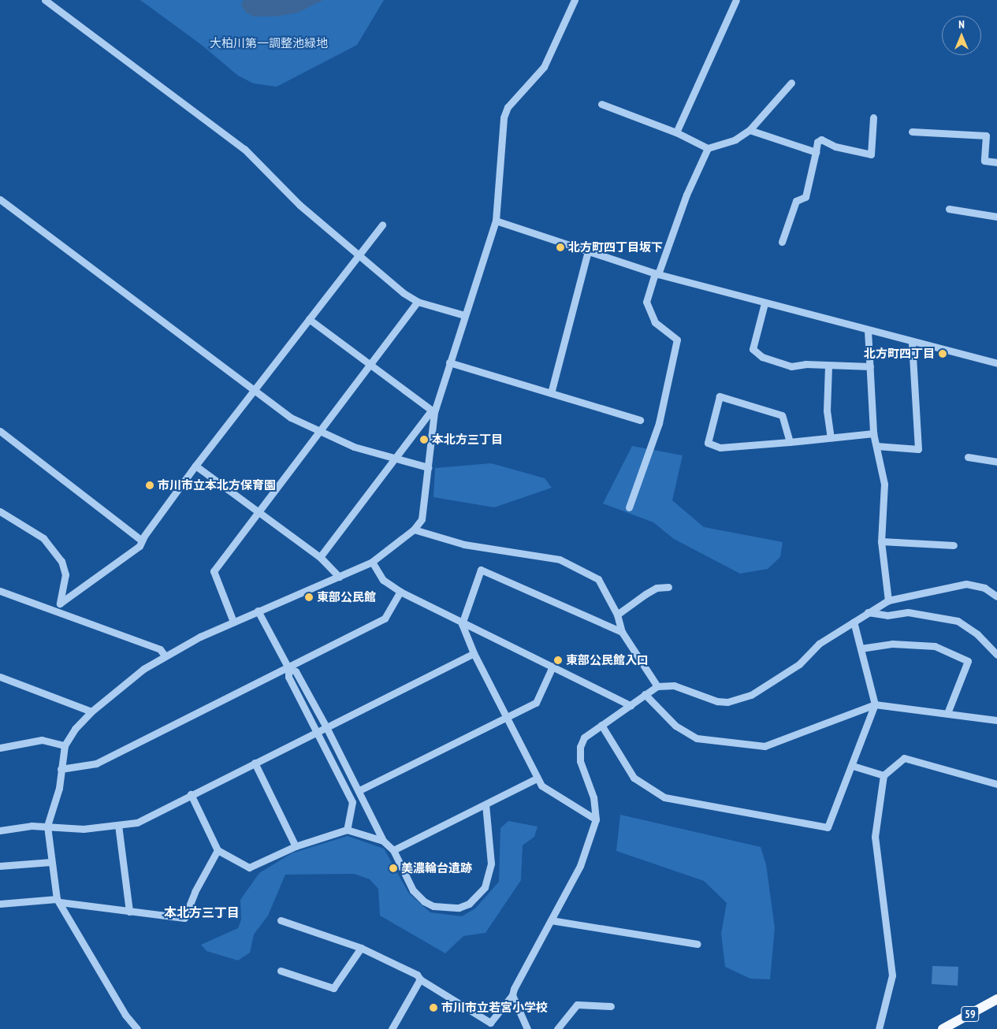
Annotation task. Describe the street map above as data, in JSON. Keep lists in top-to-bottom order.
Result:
{
  "streets": {
    "main road": ["59"]
  },
  "districts": ["本北方三丁目"],
  "parks": ["大柏川第一調整池緑地"],
  "places": [
    "北方町四丁目坂下",
    "北方町四丁目",
    "本北方三丁目",
    "市川市立本北方保育園",
    "東部公民館",
    "東部公民館入口",
    "美濃輪台遺跡",
    "市川市立若宮小学校"
  ],
  "north": "top"
}
